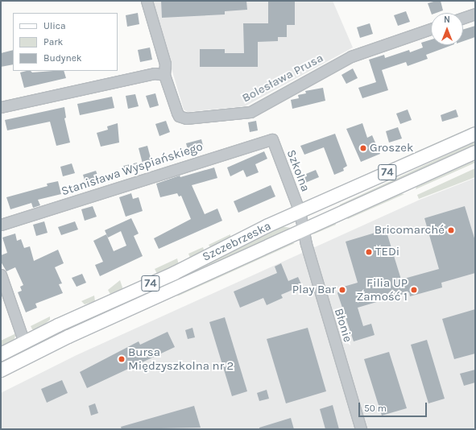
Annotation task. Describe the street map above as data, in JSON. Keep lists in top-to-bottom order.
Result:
{
  "streets": {
    "main road": ["74", "Szczebrzeska"],
    "street": [
      "Bolesława Prusa",
      "Stanisława Wyspiańskiego",
      "Szkolna",
      "Błonie"
    ]
  },
  "crossings": [
    ["Stanisława Wyspiańskiego", "Szkolna"],
    ["Szkolna", "Szczebrzeska"],
    ["Szkolna", "Błonie"],
    ["Szczebrzeska", "Błonie"]
  ],
  "places": [
    "Groszek",
    "Bricomarché",
    "TEDi",
    "Play Bar",
    "Filia UP Zamość 1",
    "Bursa Międzyszkolna nr 2"
  ],
  "legend": ["Ulica", "Park", "Budynek"],
  "scale_bar": "50 m",
  "north": "top"
}
